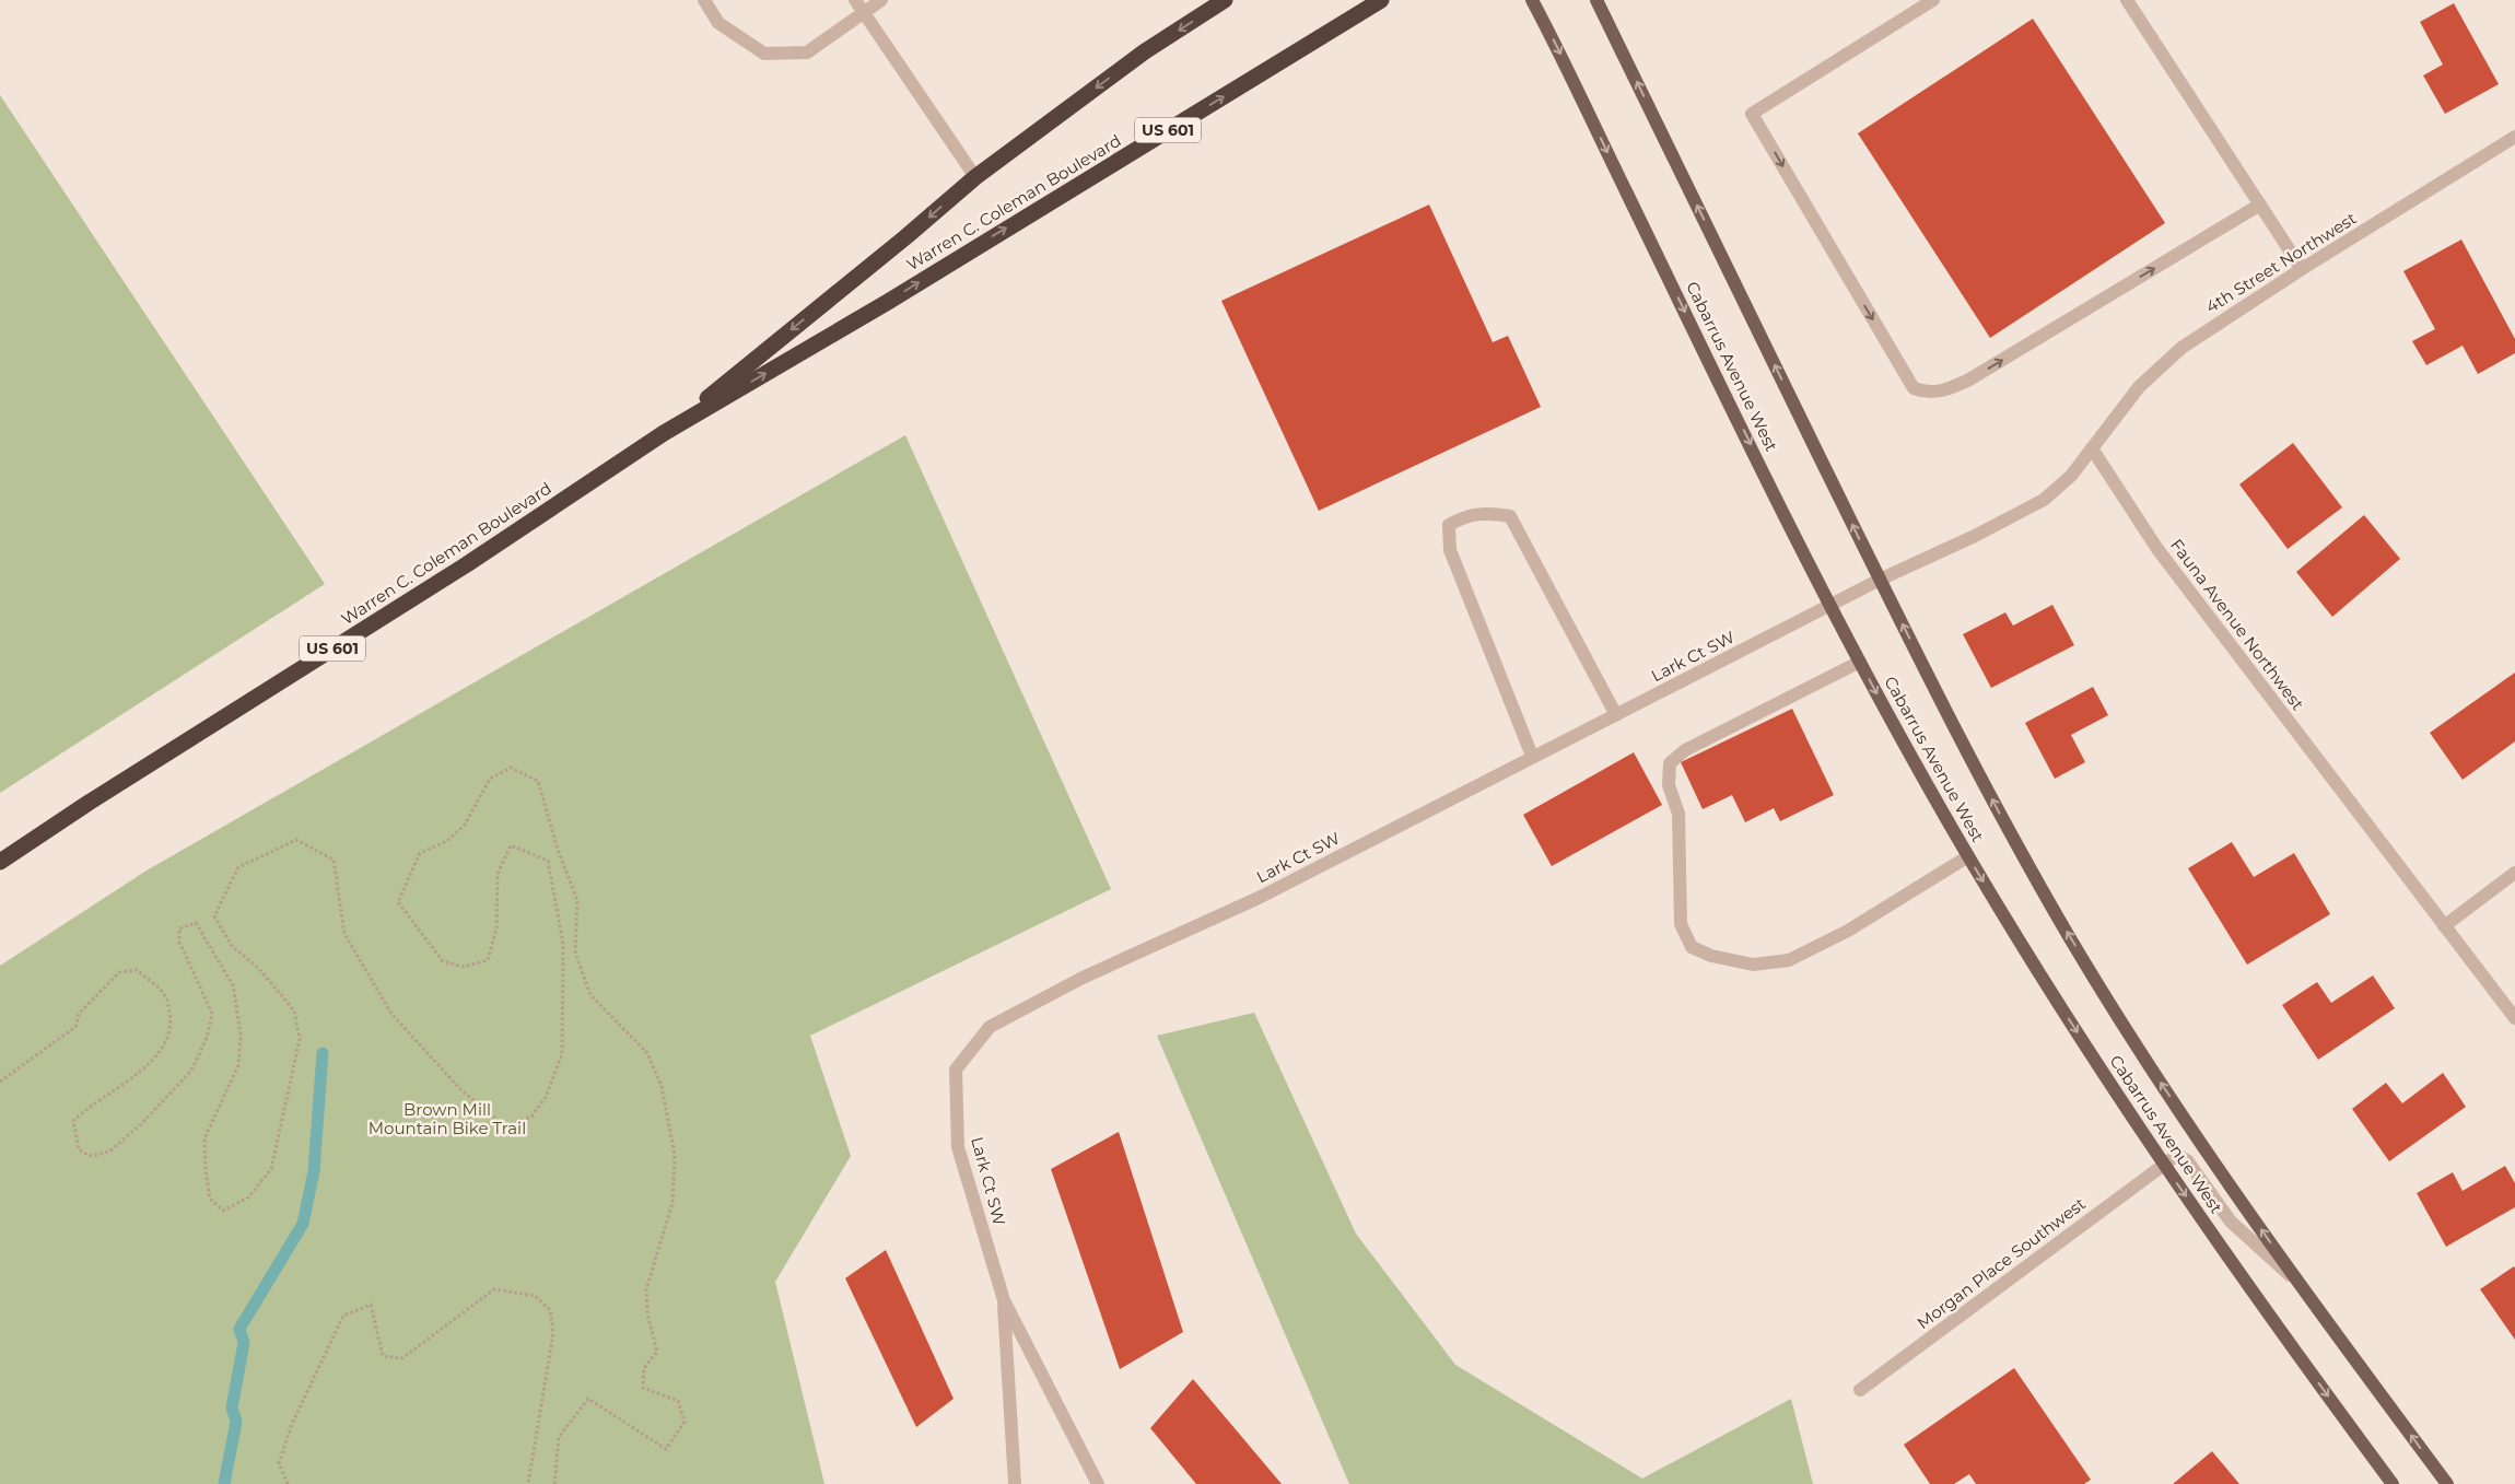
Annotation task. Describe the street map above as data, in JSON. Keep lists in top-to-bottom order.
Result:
{
  "streets": {
    "highway": ["US 601", "Warren C. Coleman Boulevard"],
    "main road": ["Cabarrus Avenue West"],
    "street": [
      "4th Street Northwest",
      "Fauna Avenue Northwest",
      "Lark Ct SW",
      "Morgan Place Southwest"
    ]
  },
  "crossings": [
    ["4th Street Northwest", "Fauna Avenue Northwest"],
    ["Cabarrus Avenue West", "Lark Ct SW"],
    ["Cabarrus Avenue West", "Morgan Place Southwest"]
  ],
  "parks": ["Brown Mill Mountain Bike Trail"]
}
